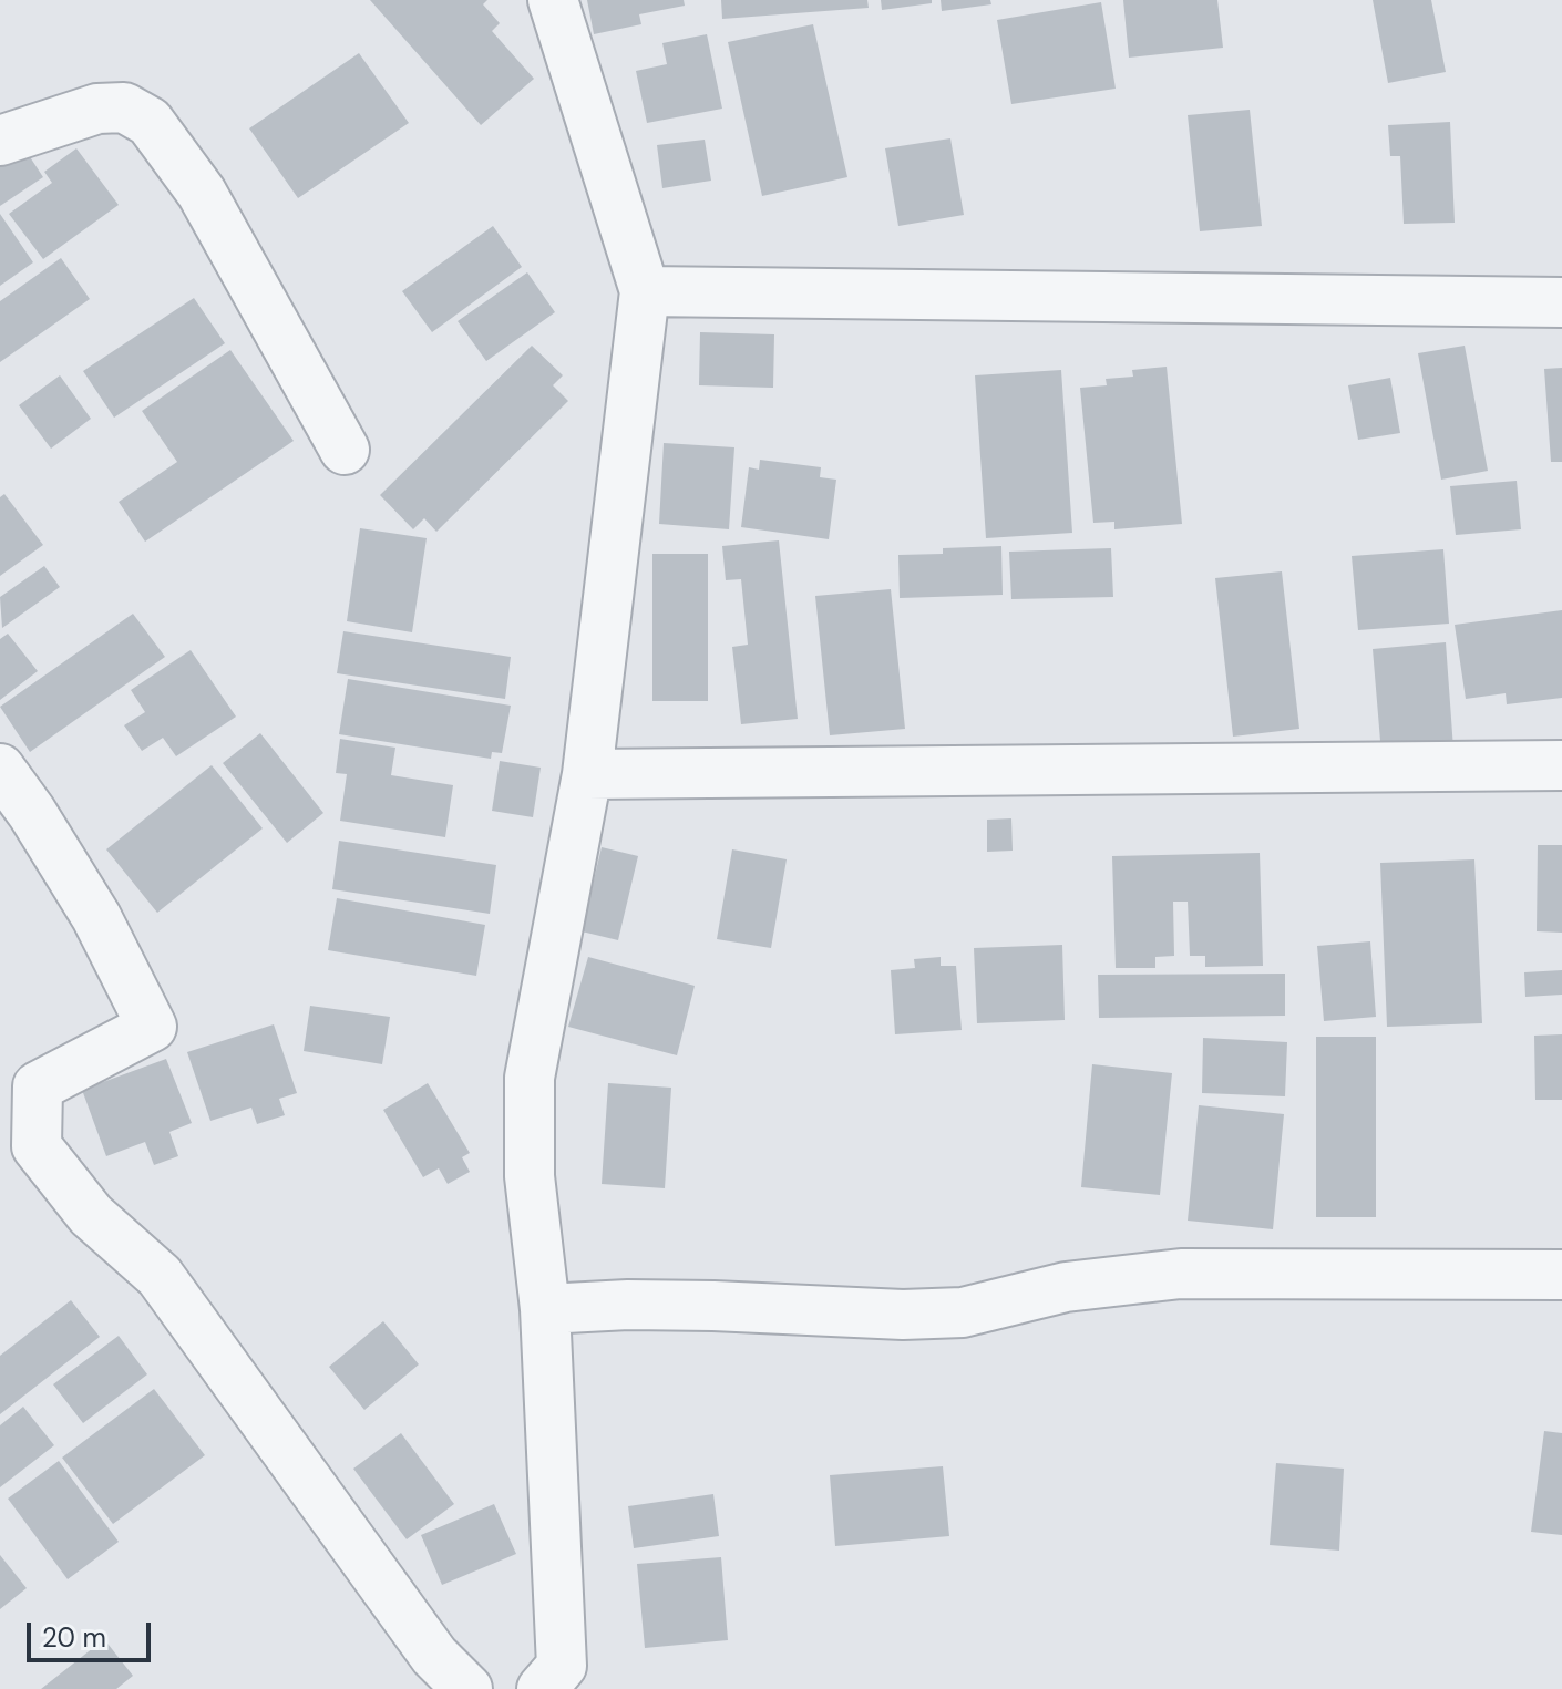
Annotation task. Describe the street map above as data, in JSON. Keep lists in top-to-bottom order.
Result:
{
  "scale_bar": "20 m"
}
